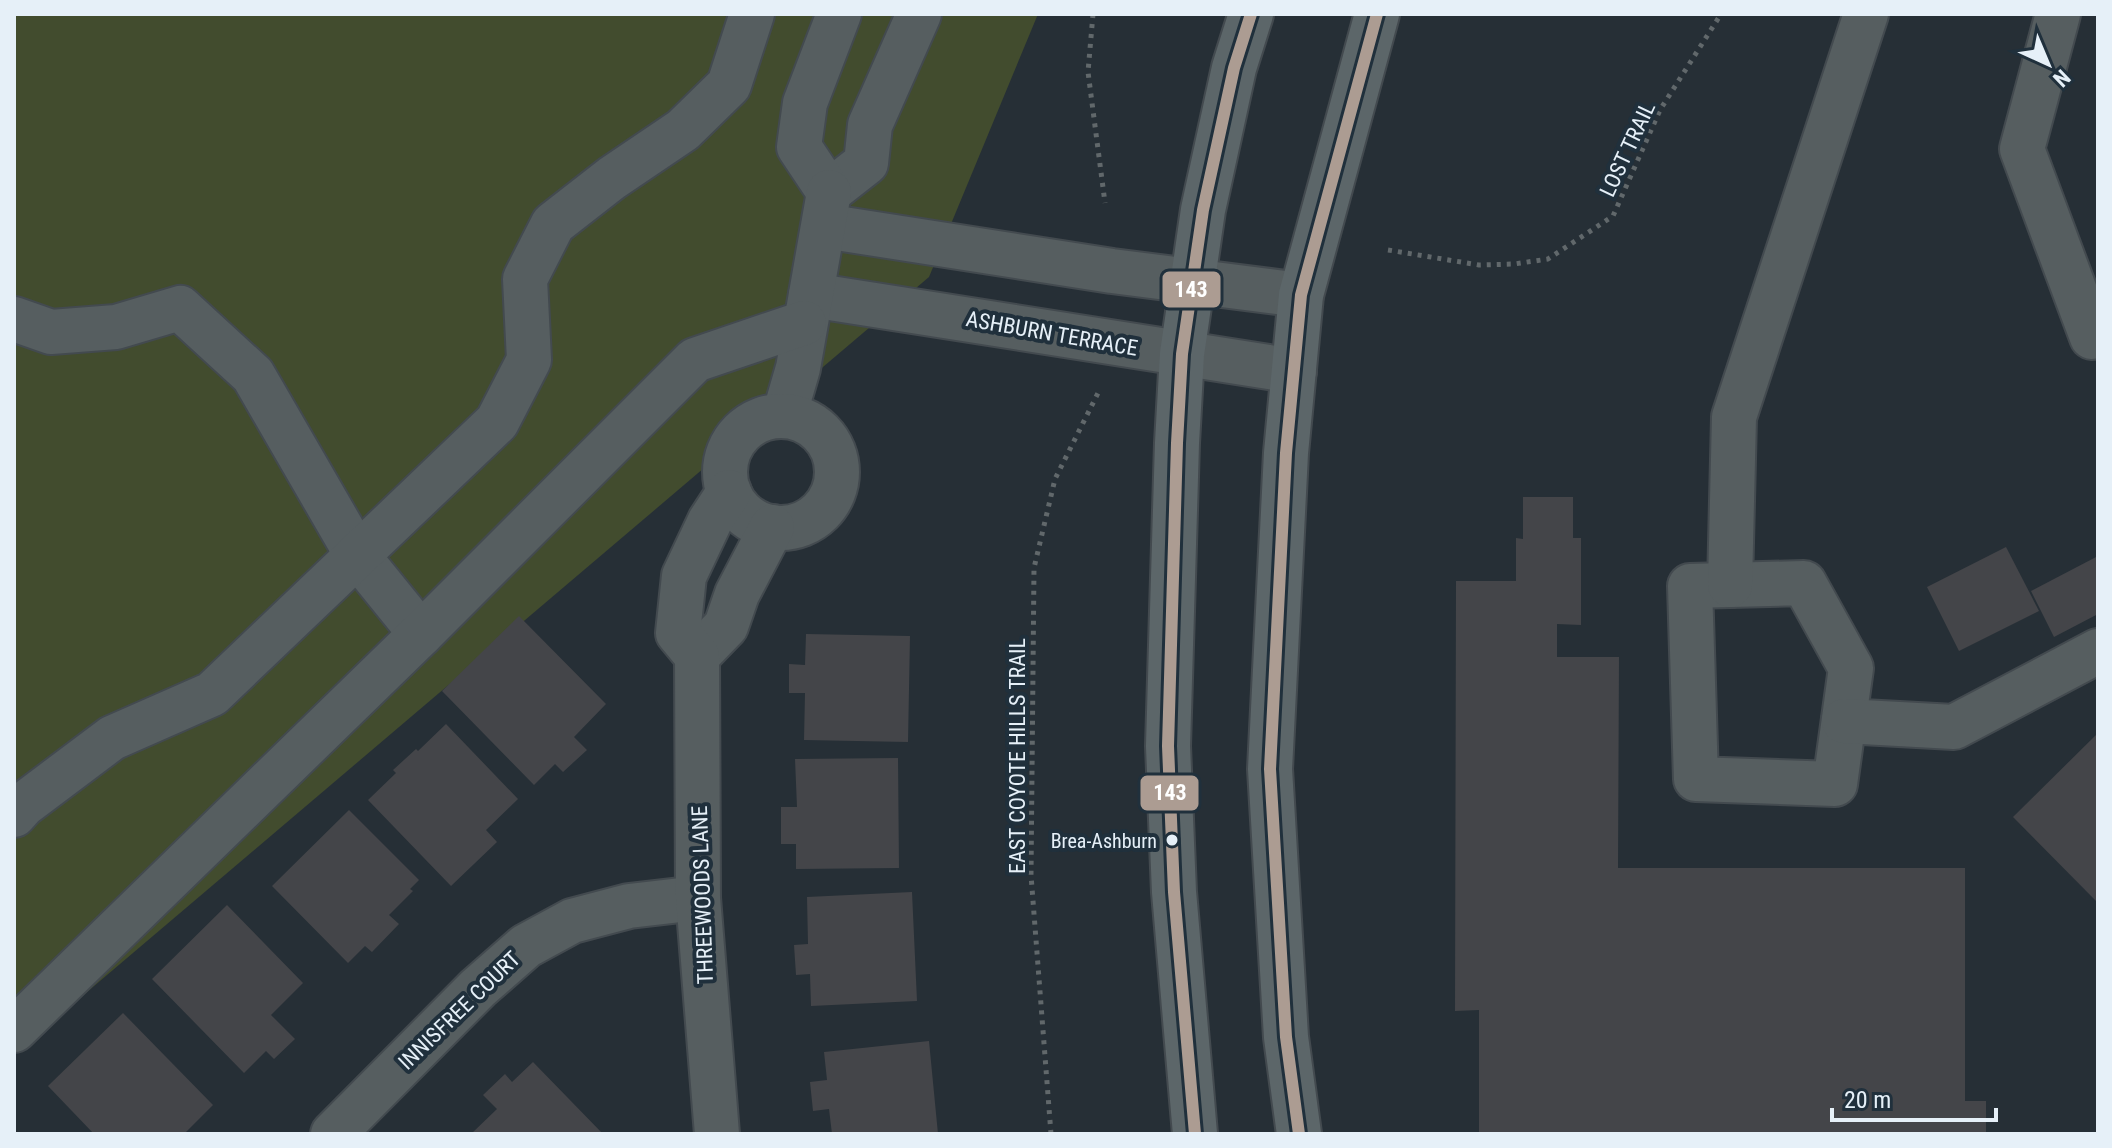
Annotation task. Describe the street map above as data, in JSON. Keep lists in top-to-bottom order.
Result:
{
  "streets": {
    "street": ["ASHBURN TERRACE", "THREEWOODS LANE", "INNISFREE COURT"],
    "path": ["LOST TRAIL", "EAST COYOTE HILLS TRAIL"]
  },
  "crossings": [
    ["THREEWOODS LANE", "INNISFREE COURT"]
  ],
  "places": ["Brea-Ashburn"],
  "lines": ["transit line 143"],
  "scale_bar": "20 m",
  "north": "bottom right"
}
